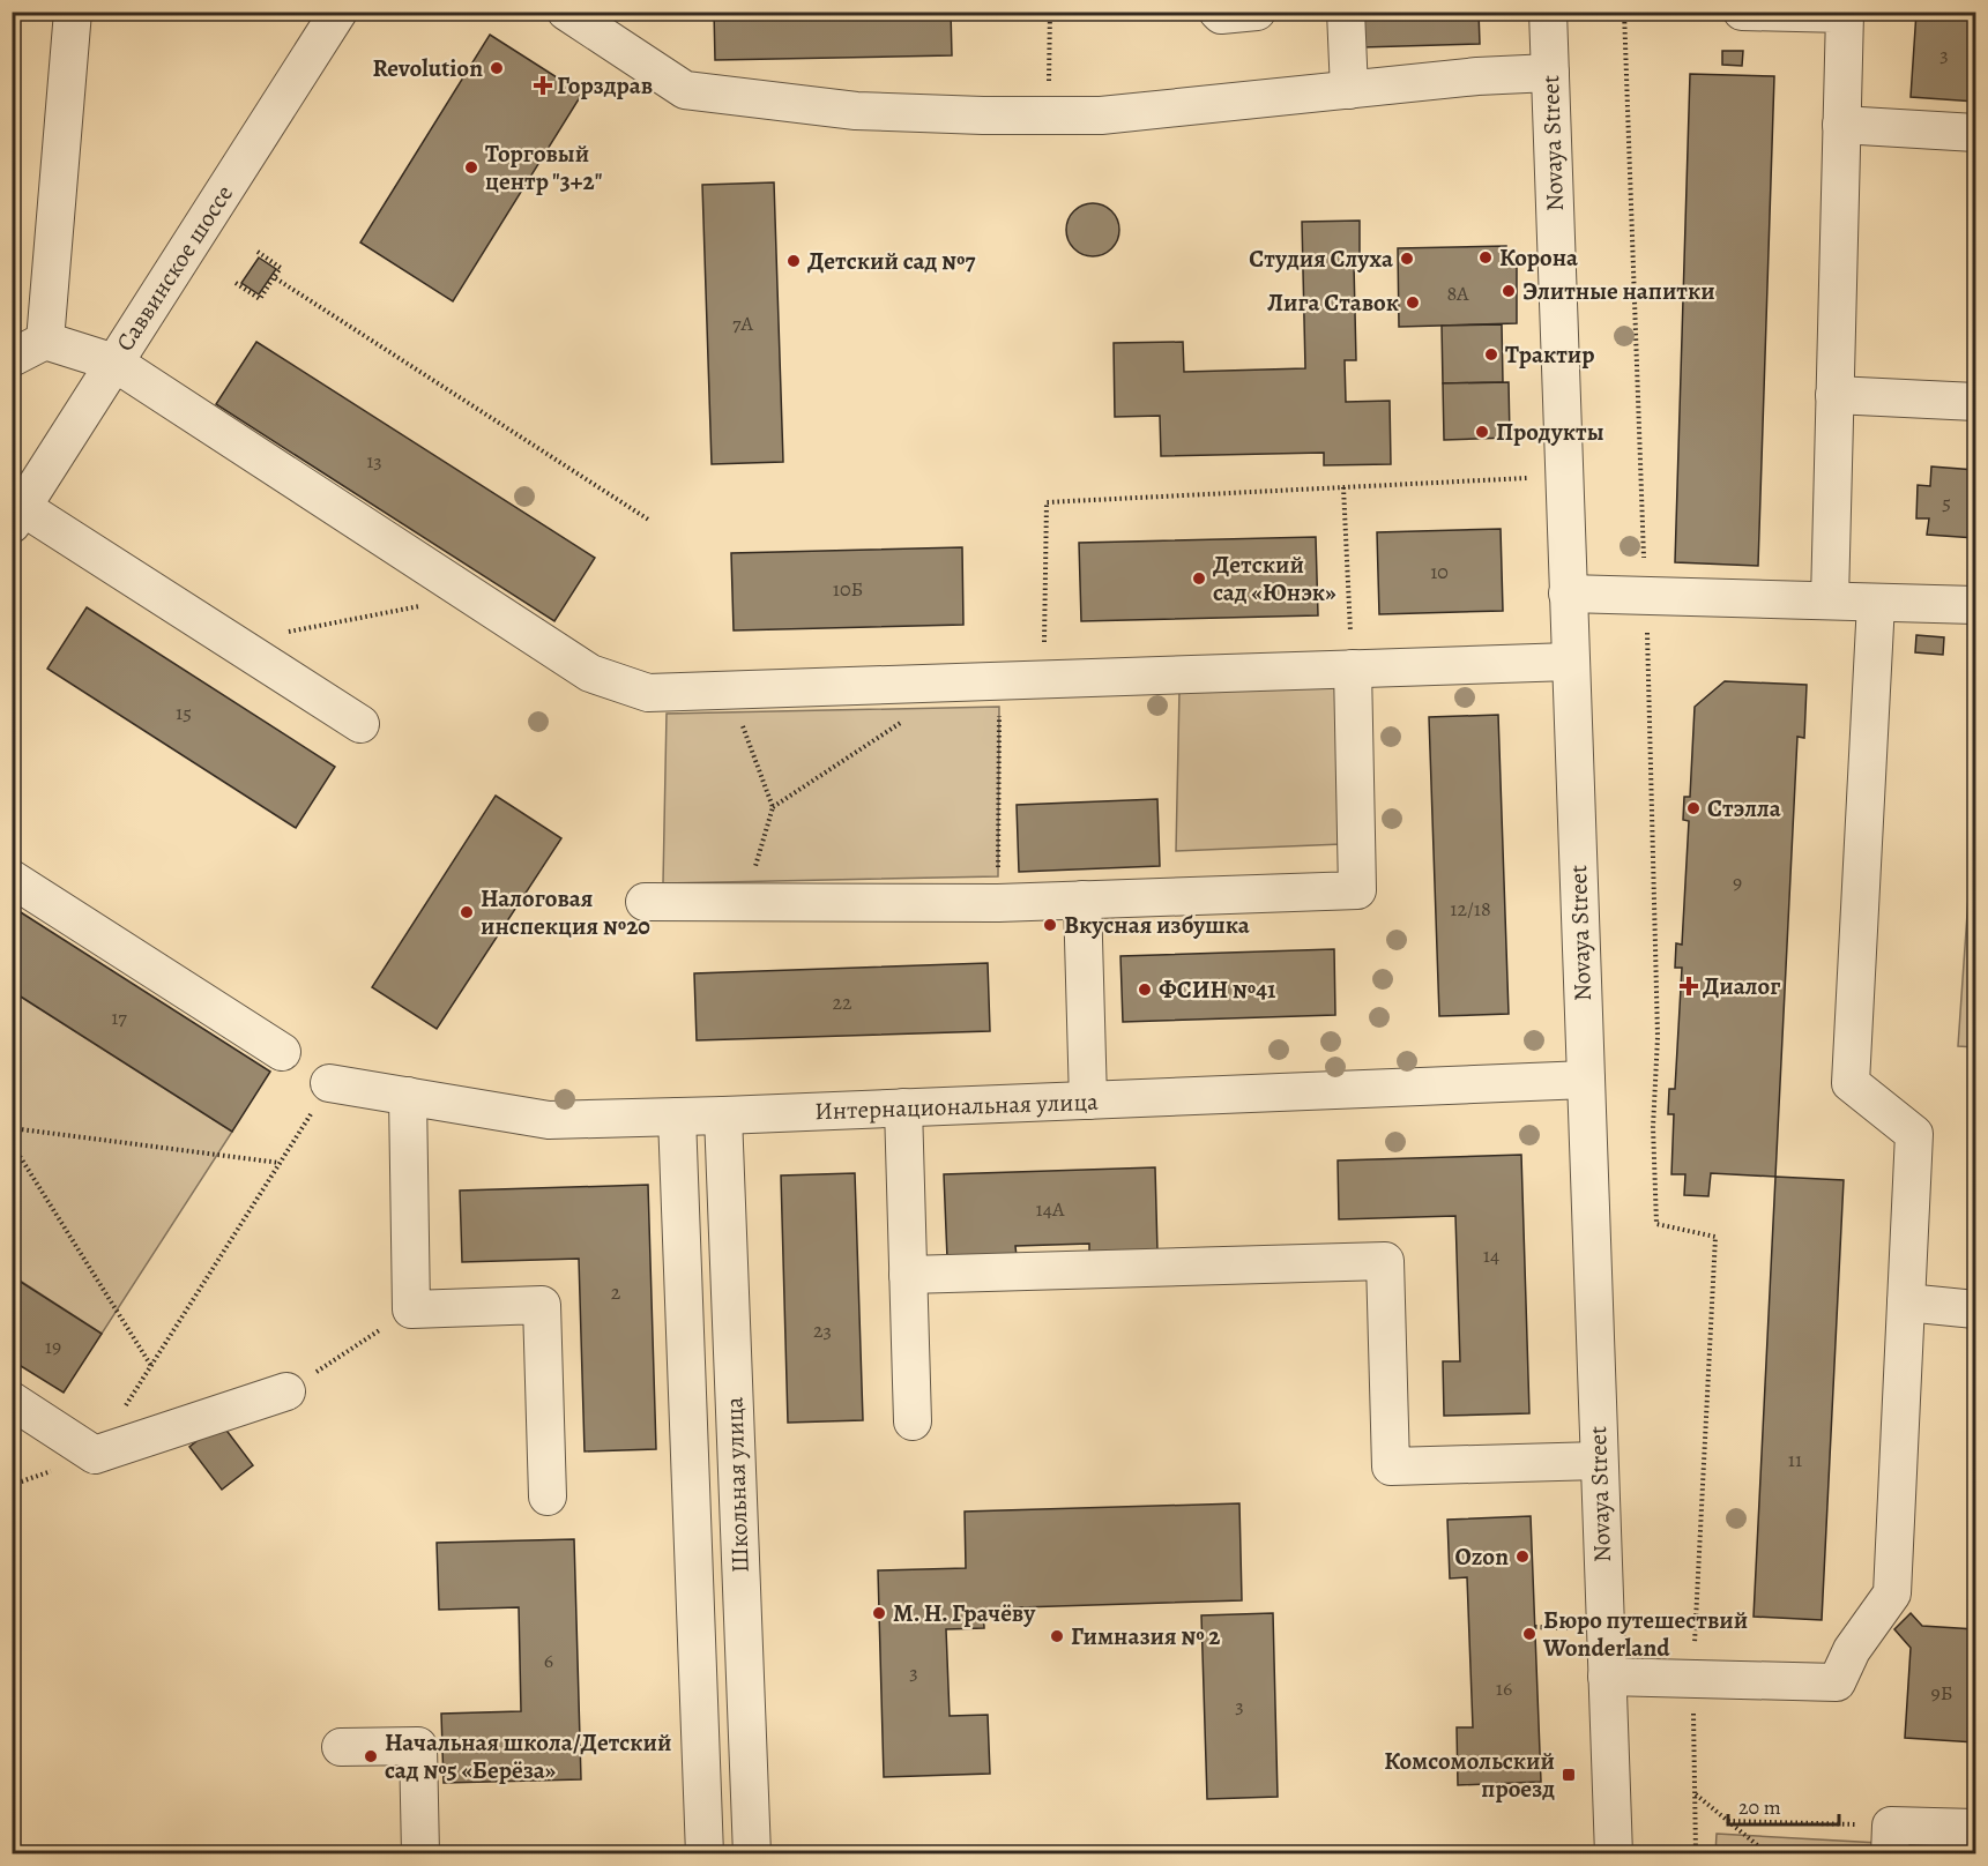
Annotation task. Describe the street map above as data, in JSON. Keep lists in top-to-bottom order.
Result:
{
  "streets": {
    "street": [
      "Novaya Street",
      "Саввинское шоссе",
      "Интернациональная улица",
      "Школьная улица"
    ]
  },
  "crossings": [
    ["Novaya Street", "Интернациональная улица"],
    ["Интернациональная улица", "Школьная улица"]
  ],
  "places": {
    "other": [
      "Revolution",
      "Торговый центр \"3+2\"",
      "Корона",
      "Студия Слуха",
      "Детский сад №7",
      "Элитные напитки",
      "Лига Ставок",
      "Трактир",
      "Продукты",
      "Детский сад «Юнэк»",
      "Стэлла",
      "Налоговая инспекция №20",
      "Вкусная избушка",
      "ФСИН №41",
      "Ozon",
      "М. Н. Грачёву",
      "Бюро путешествий Wonderland",
      "Гимназия № 2",
      "Начальная школа/Детский сад №5 «Берёза»"
    ],
    "health": ["Горздрав", "Диалог"],
    "transit": ["Комсомольский проезд"]
  },
  "house_numbers": [
    "3",
    "8А",
    "7А",
    "13",
    "5",
    "10",
    "10Б",
    "15",
    "9",
    "12/18",
    "22",
    "17",
    "14А",
    "14",
    "2",
    "23",
    "19",
    "11",
    "6",
    "3",
    "16",
    "9Б",
    "3"
  ],
  "scale_bar": "20 m"
}
